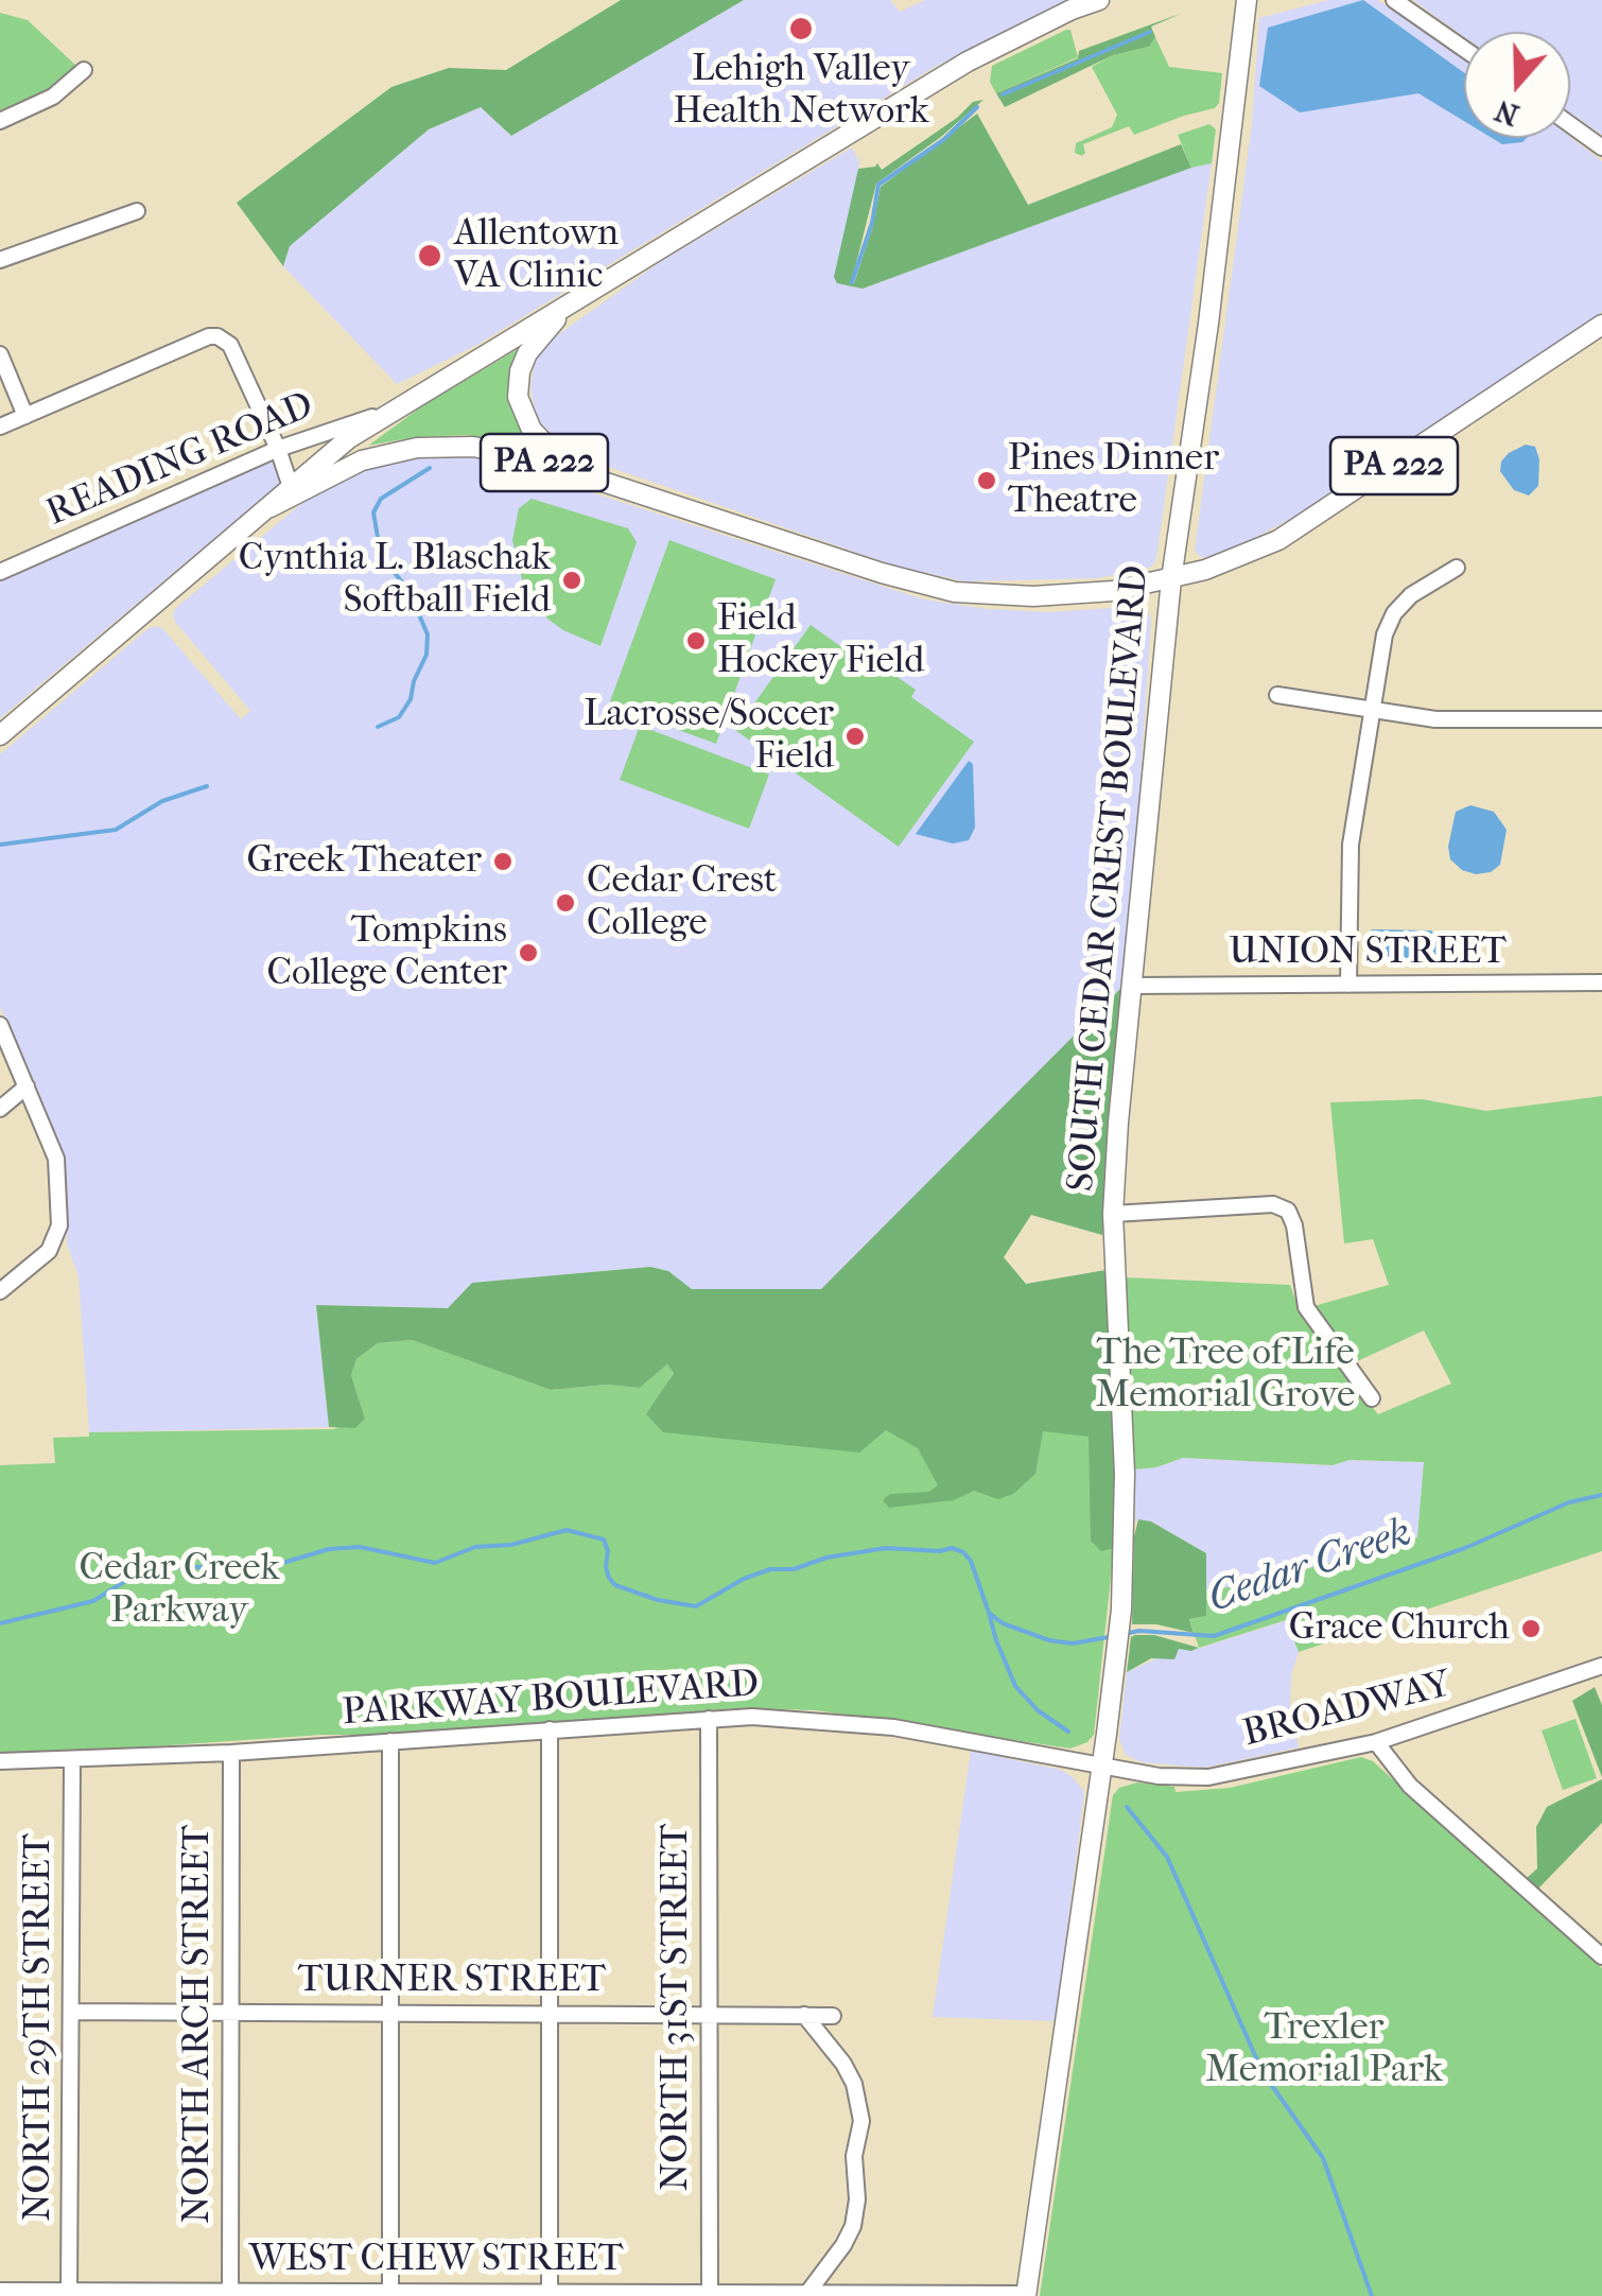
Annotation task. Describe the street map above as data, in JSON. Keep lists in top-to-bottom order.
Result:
{
  "streets": {
    "main road": ["PA 222", "SOUTH CEDAR CREST BOULEVARD"],
    "street": [
      "READING ROAD",
      "UNION STREET",
      "PARKWAY BOULEVARD",
      "BROADWAY",
      "TURNER STREET",
      "NORTH 31ST STREET",
      "NORTH ARCH STREET",
      "NORTH 29TH STREET",
      "WEST CHEW STREET"
    ]
  },
  "crossings": [
    ["READING ROAD", "PA 222"],
    ["PA 222", "SOUTH CEDAR CREST BOULEVARD"],
    ["SOUTH CEDAR CREST BOULEVARD", "UNION STREET"],
    ["SOUTH CEDAR CREST BOULEVARD", "PARKWAY BOULEVARD"],
    ["SOUTH CEDAR CREST BOULEVARD", "BROADWAY"],
    ["SOUTH CEDAR CREST BOULEVARD", "WEST CHEW STREET"],
    ["PARKWAY BOULEVARD", "BROADWAY"],
    ["PARKWAY BOULEVARD", "NORTH 31ST STREET"],
    ["PARKWAY BOULEVARD", "NORTH ARCH STREET"],
    ["PARKWAY BOULEVARD", "NORTH 29TH STREET"],
    ["TURNER STREET", "NORTH 31ST STREET"],
    ["TURNER STREET", "NORTH ARCH STREET"],
    ["TURNER STREET", "NORTH 29TH STREET"],
    ["NORTH 31ST STREET", "WEST CHEW STREET"],
    ["NORTH ARCH STREET", "WEST CHEW STREET"],
    ["NORTH 29TH STREET", "WEST CHEW STREET"]
  ],
  "water": ["Cedar Creek"],
  "parks": ["The Tree of Life Memorial Grove", "Cedar Creek Parkway", "Trexler Memorial Park"],
  "places": [
    "Lehigh Valley Health Network",
    "Allentown VA Clinic",
    "Pines Dinner Theatre",
    "Cynthia L. Blaschak Softball Field",
    "Field Hockey Field",
    "Lacrosse/Soccer Field",
    "Greek Theater",
    "Cedar Crest College",
    "Tompkins College Center",
    "Grace Church"
  ],
  "north": "bottom"
}
